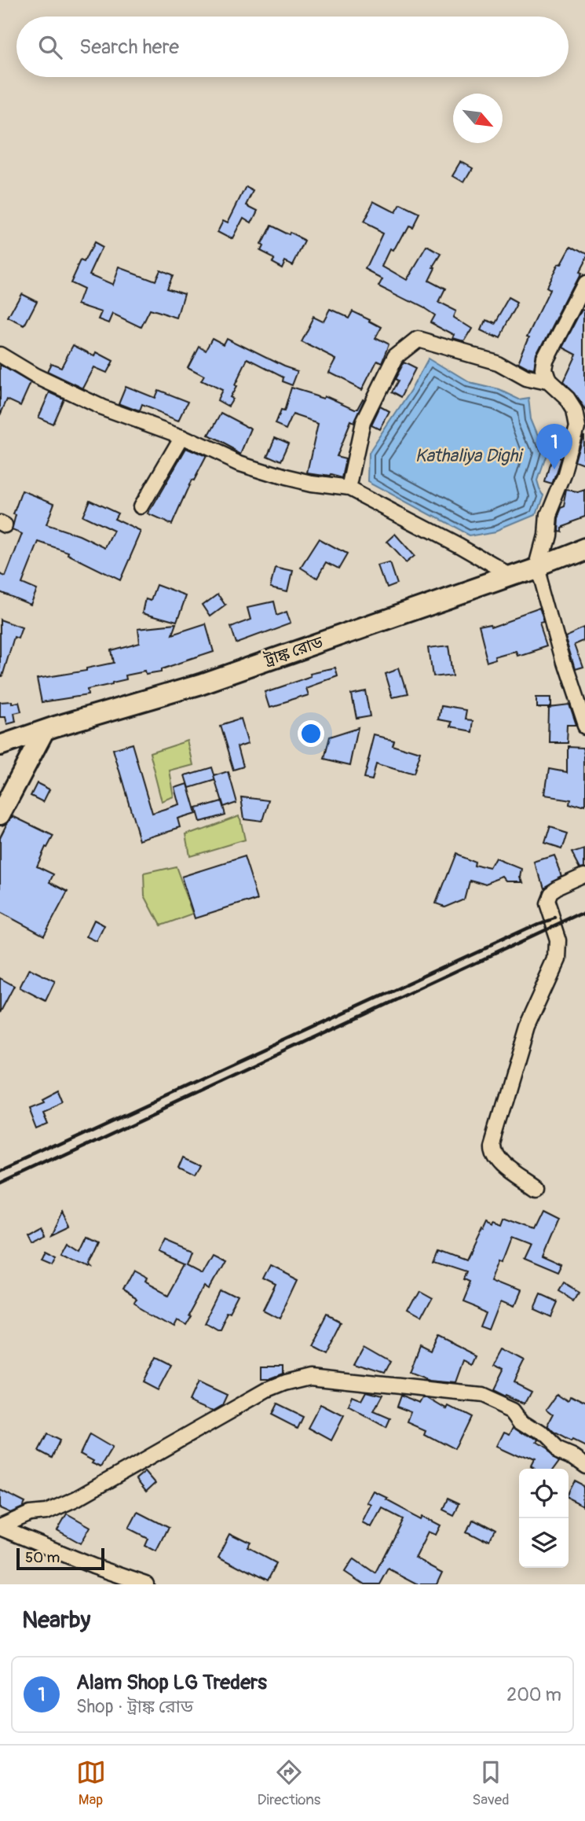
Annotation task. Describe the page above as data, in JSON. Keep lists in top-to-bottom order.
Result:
{
  "streets": {
    "main road": ["ট্রাঙ্ক রোড"]
  },
  "water": ["Kathaliya Dighi"],
  "scale_bar": "50 m",
  "north": "bottom right",
  "page": {
    "search": "Search here",
    "pins": "1",
    "scale": "50 m",
    "heading": "Nearby",
    "list": [
      {
        "mark": "1",
        "name": "Alam Shop LG Treders",
        "note": "Shop · ট্রাঙ্ক রোড",
        "value": "200 m"
      }
    ],
    "nav": ["Map", "Directions", "Saved"]
  }
}
